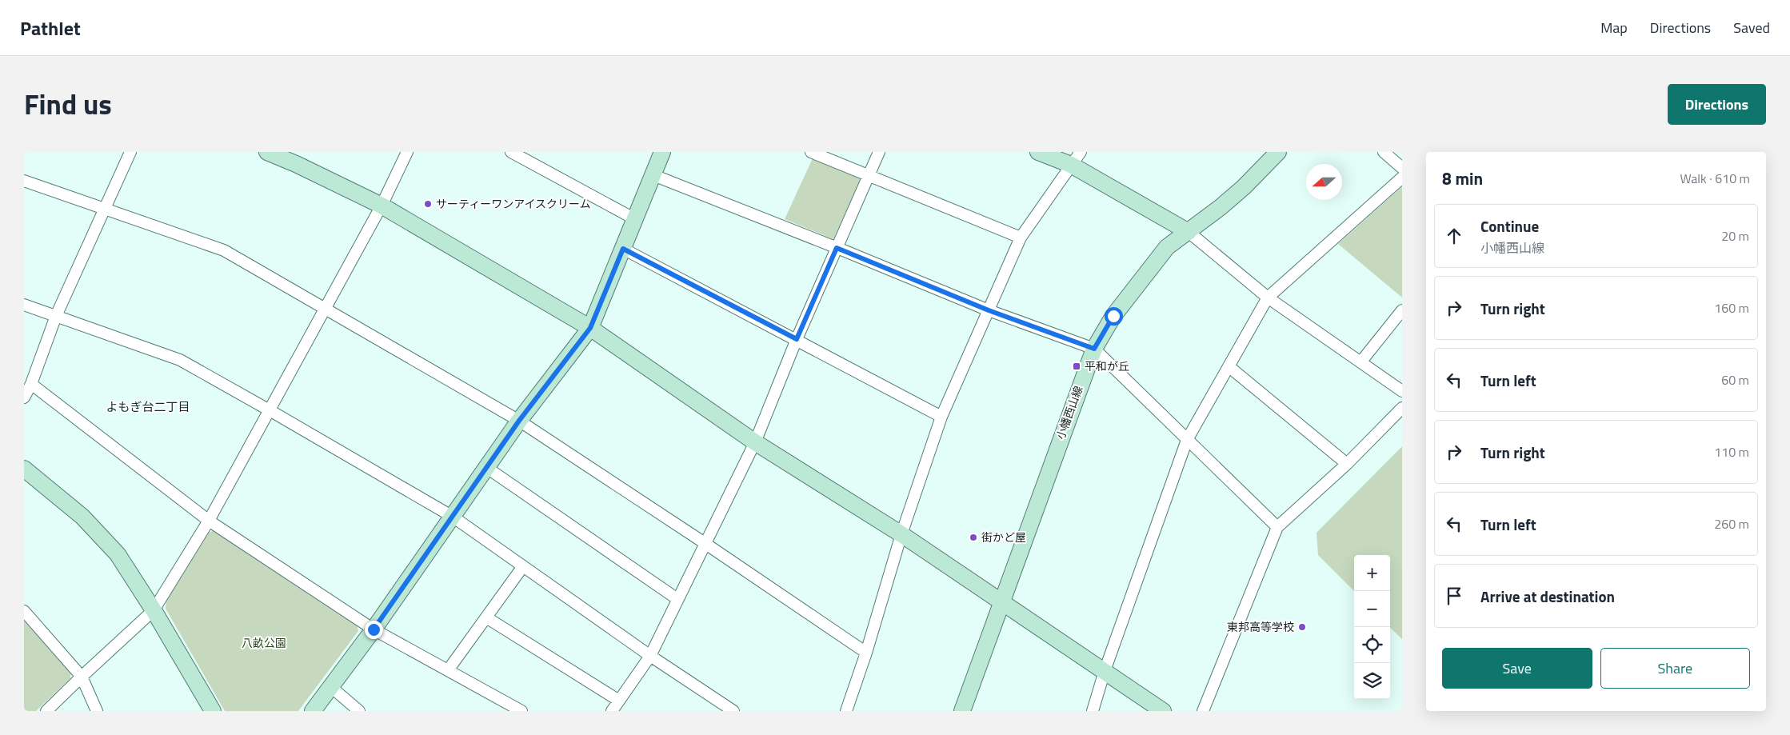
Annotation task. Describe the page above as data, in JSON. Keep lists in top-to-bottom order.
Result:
{
  "streets": {
    "street": ["小幡西山線"]
  },
  "districts": ["よもぎ台二丁目"],
  "parks": ["八畝公園"],
  "places": {
    "other": ["サーティーワンアイスクリーム", "街かど屋", "東邦高等学校"],
    "transit": ["平和が丘"]
  },
  "north": "left",
  "page": {
    "header": "Pathlet",
    "nav": ["Map", "Directions", "Saved"],
    "title": "Find us",
    "buttons": [
      "Directions",
      ["Save", "Share"]
    ],
    "heading": ["8 min", "Walk · 610 m"],
    "list": [
      ["Continue", "小幡西山線", "20 m"],
      ["Turn right", "160 m"],
      ["Turn left", "60 m"],
      ["Turn right", "110 m"],
      ["Turn left", "260 m"],
      "Arrive at destination"
    ],
    "map_buttons": ["+", "−"]
  }
}
